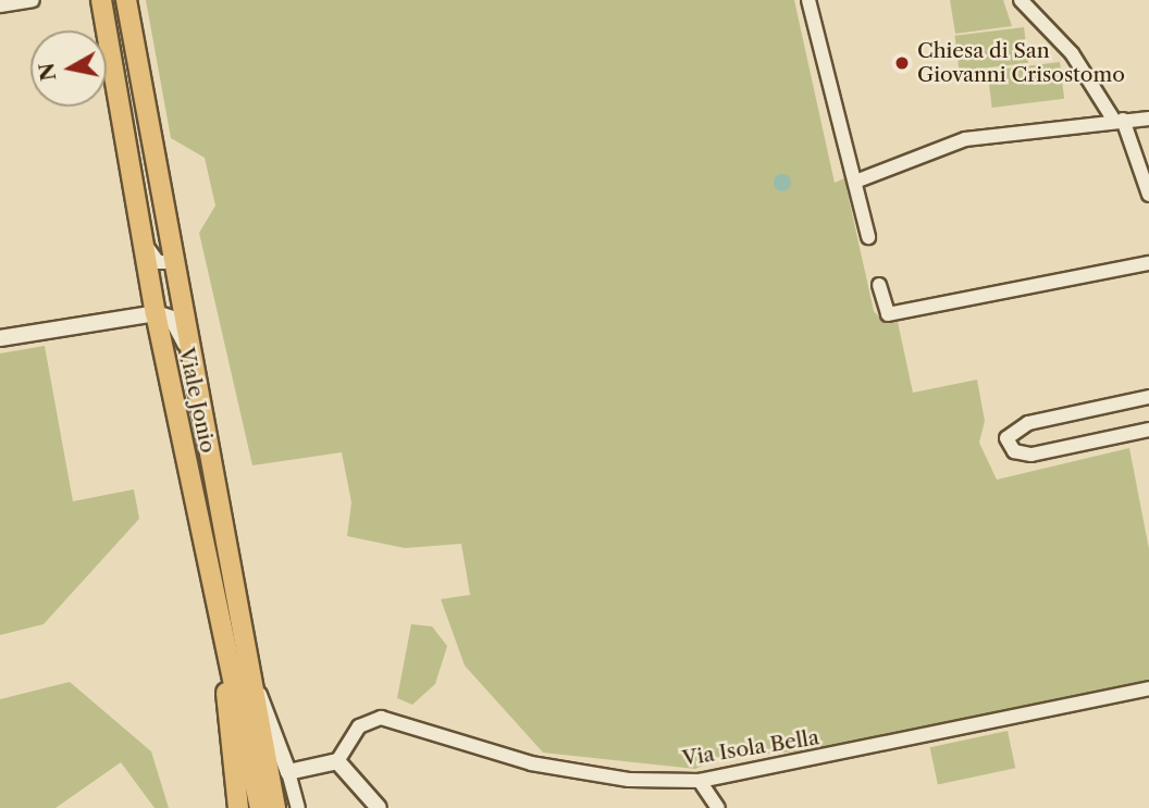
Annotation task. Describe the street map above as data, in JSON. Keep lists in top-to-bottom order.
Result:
{
  "streets": {
    "main road": ["Viale Jonio"],
    "street": ["Via Isola Bella"]
  },
  "places": ["Chiesa di San Giovanni Crisostomo"],
  "north": "left"
}
